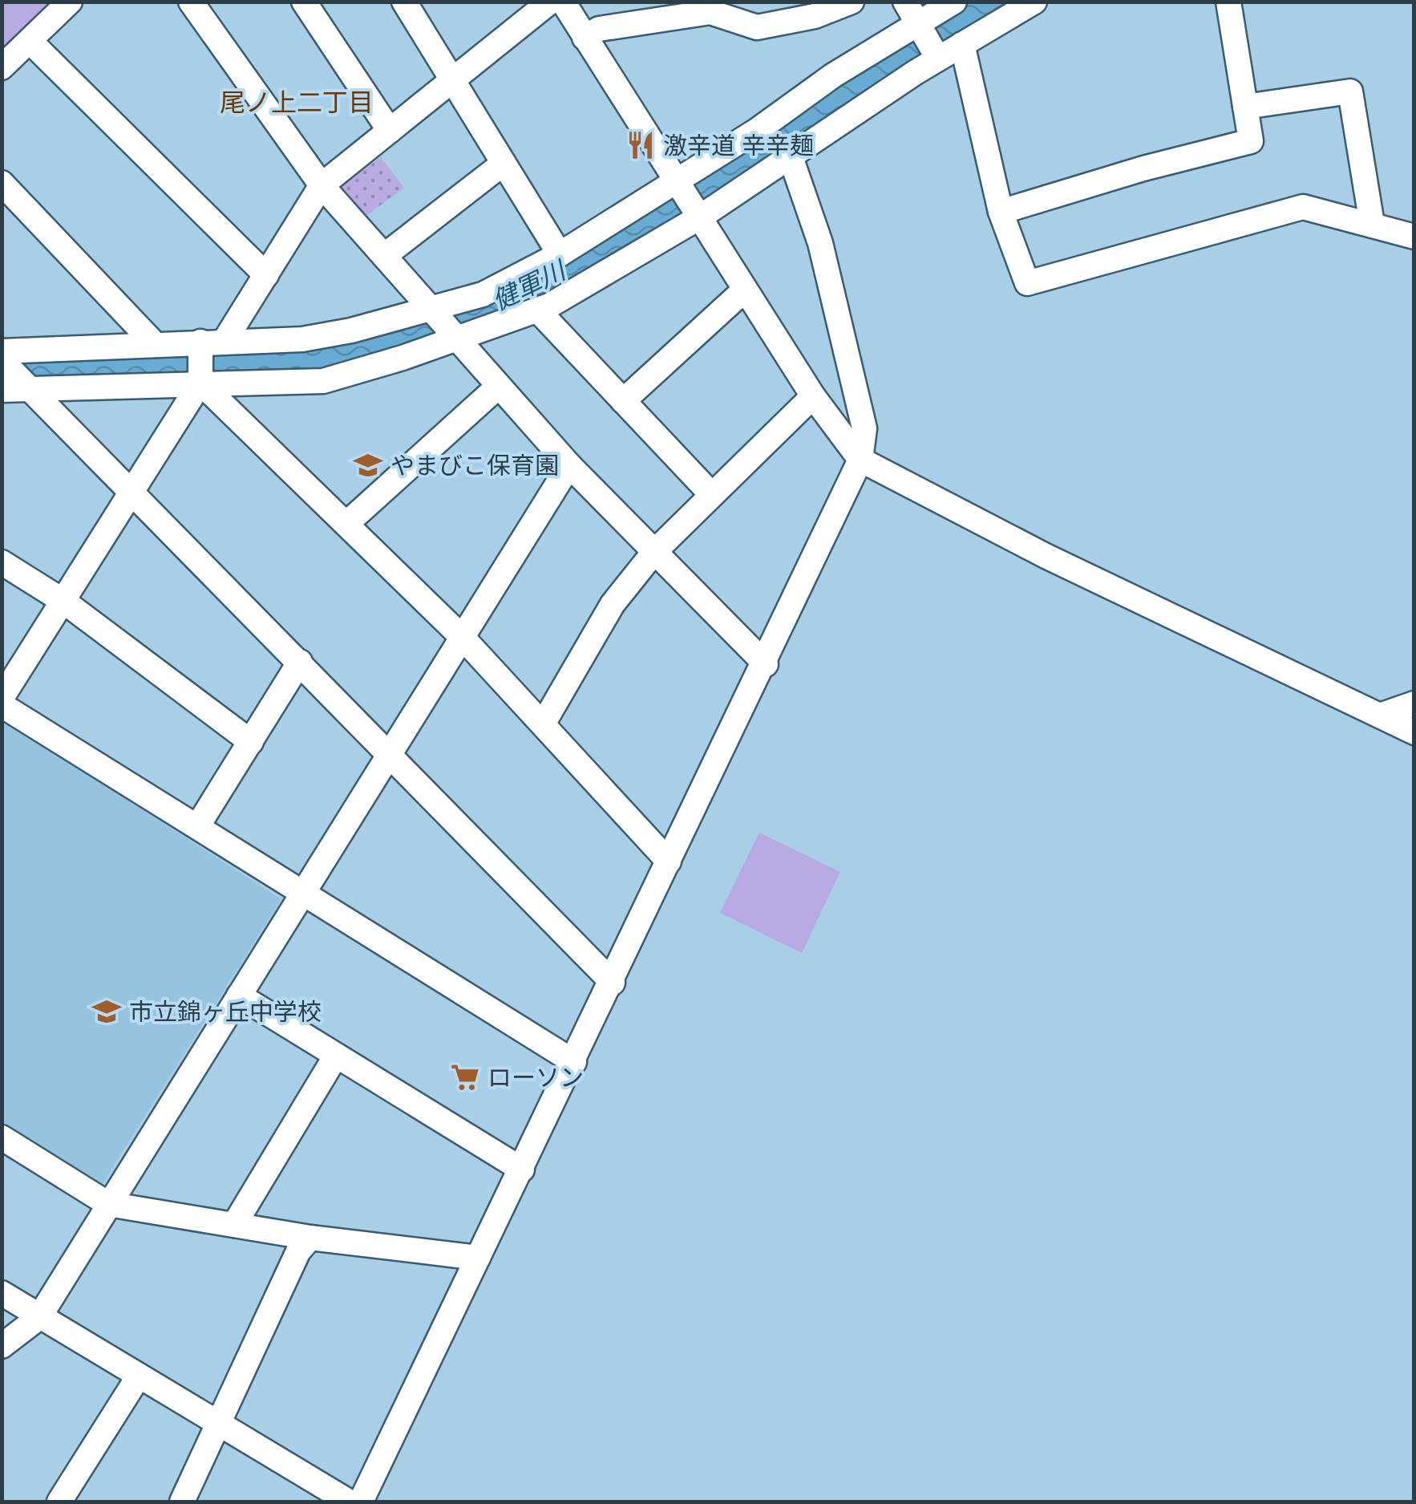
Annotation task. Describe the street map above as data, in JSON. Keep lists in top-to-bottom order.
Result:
{
  "districts": ["尾ノ上二丁目"],
  "water": ["健軍川"],
  "places": {
    "restaurant": ["激辛道 辛辛麺"],
    "school or university": ["やまびこ保育園", "市立錦ヶ丘中学校"],
    "supermarket": ["ローソン"]
  }
}
